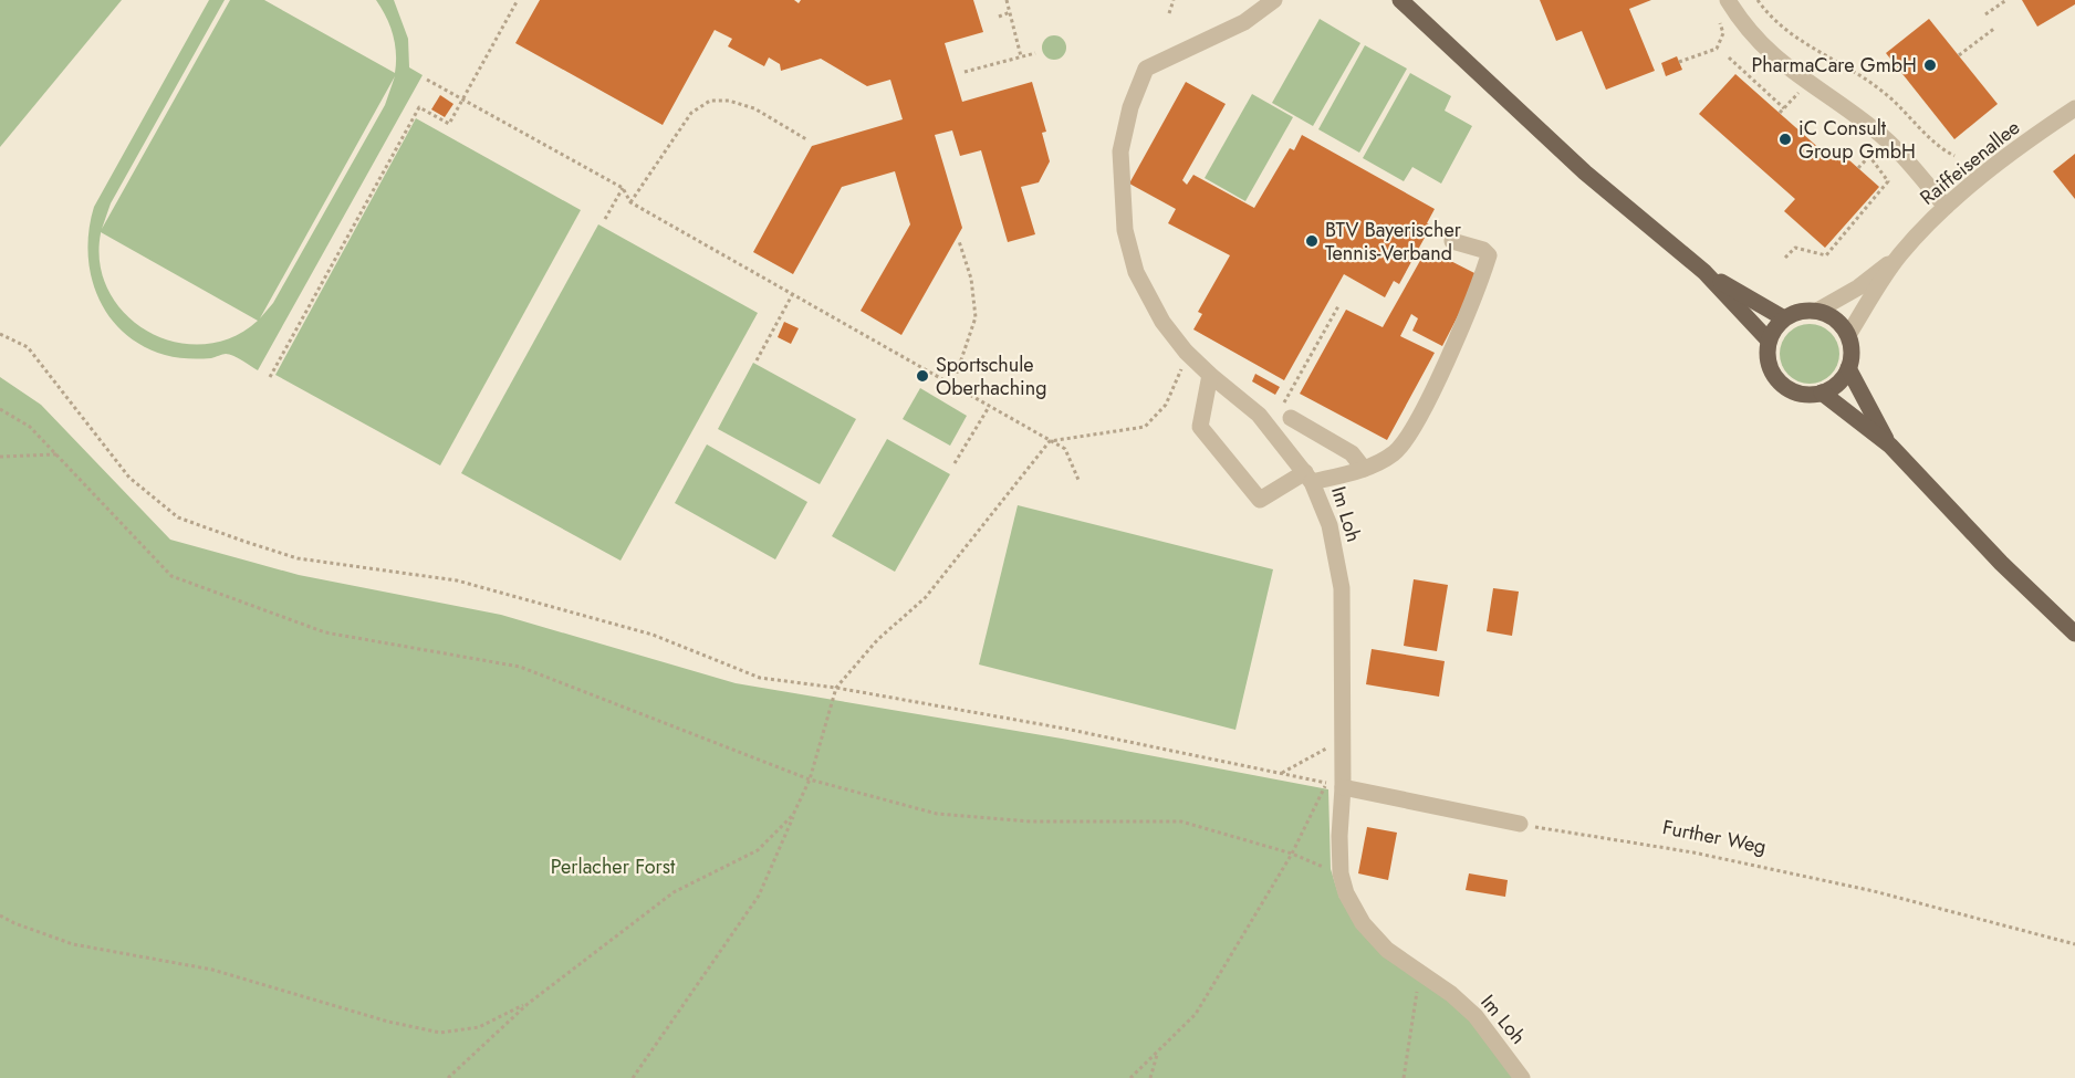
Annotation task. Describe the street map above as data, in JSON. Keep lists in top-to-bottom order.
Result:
{
  "streets": {
    "street": ["Raiffeisenallee", "Im Loh"],
    "path": ["Further Weg"]
  },
  "parks": ["Perlacher Forst"],
  "places": [
    "PharmaCare GmbH",
    "iC Consult Group GmbH",
    "BTV Bayerischer Tennis-Verband",
    "Sportschule Oberhaching"
  ]
}
